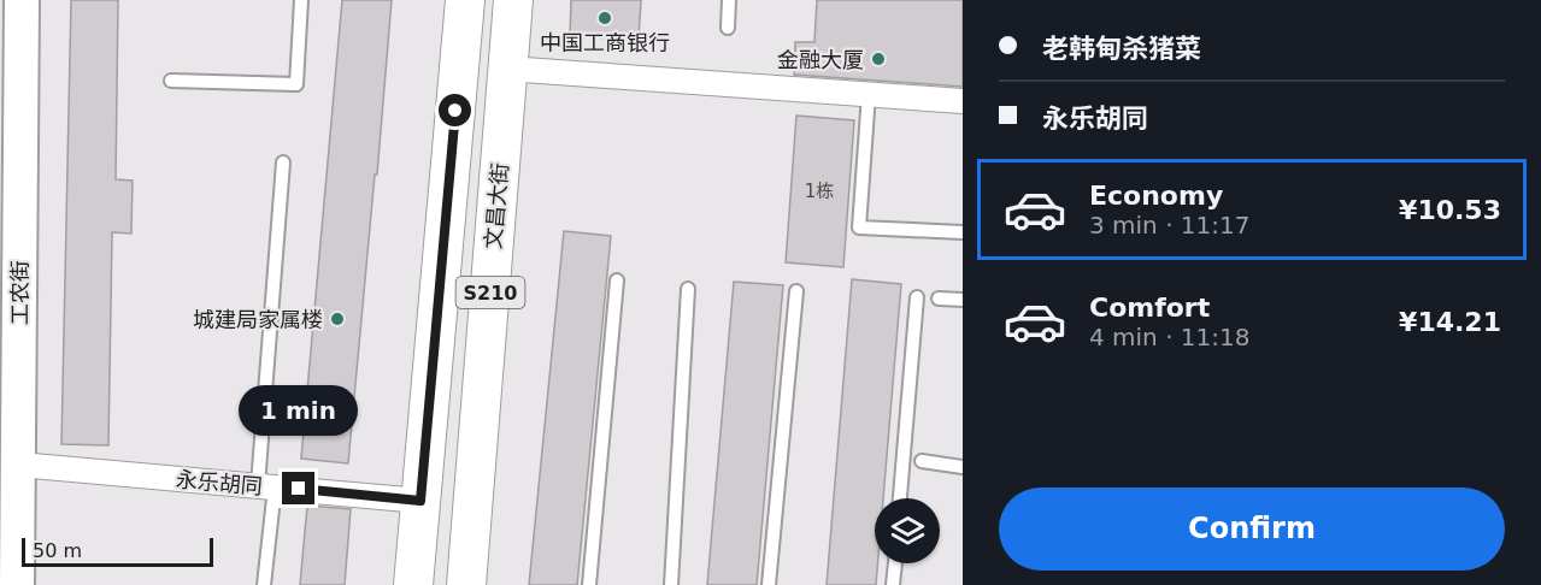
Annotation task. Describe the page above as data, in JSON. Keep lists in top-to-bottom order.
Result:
{
  "streets": {
    "main road": ["文昌大街", "工农街", "S210"],
    "street": ["永乐胡同"]
  },
  "crossings": [
    ["工农街", "永乐胡同"]
  ],
  "places": ["中国工商银行", "金融大厦", "城建局家属楼"],
  "house_numbers": ["1栋"],
  "scale_bar": "50 m",
  "page": {
    "banner": ["老韩甸杀猪菜", "永乐胡同"],
    "list": [
      {
        "name": "Economy",
        "note": "3 min · 11:17",
        "value": "¥10.53"
      },
      {
        "name": "Comfort",
        "note": "4 min · 11:18",
        "value": "¥14.21"
      }
    ],
    "bubble": "1 min",
    "buttons": "Confirm",
    "scale": "50 m"
  }
}
